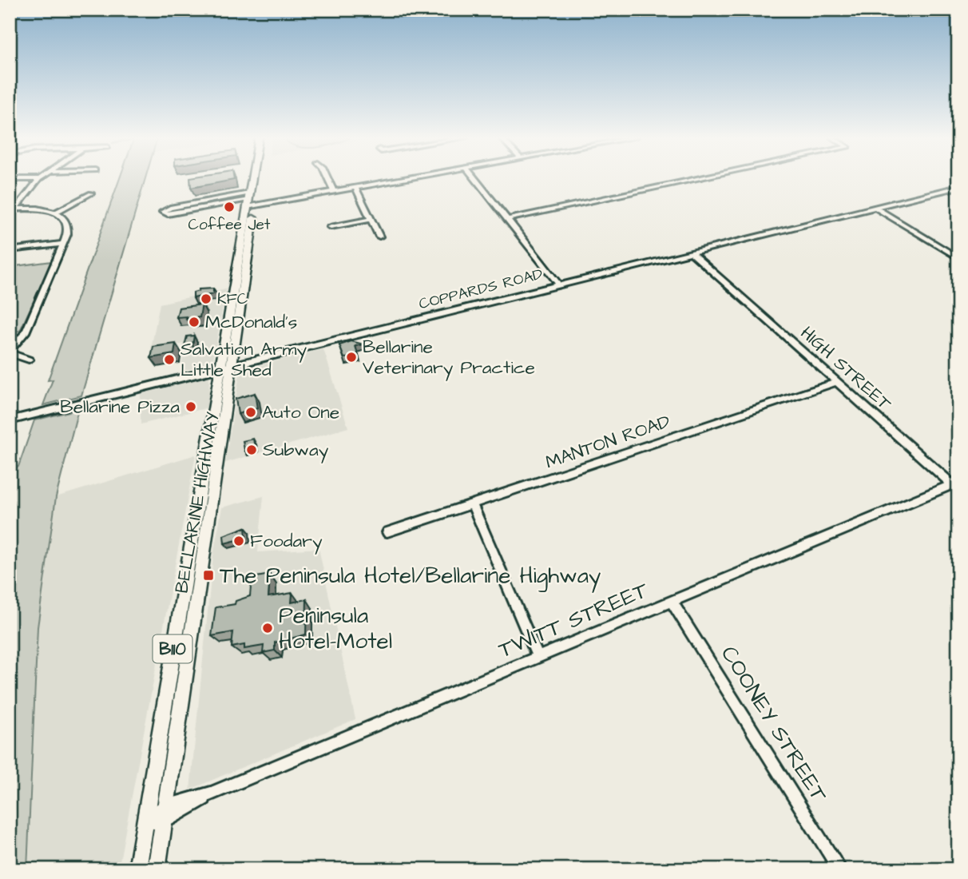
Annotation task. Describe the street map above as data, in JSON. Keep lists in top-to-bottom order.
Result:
{
  "streets": {
    "highway": ["BELLARINE HIGHWAY", "B110"],
    "street": [
      "COPPARDS ROAD",
      "HIGH STREET",
      "MANTON ROAD",
      "TWITT STREET",
      "COONEY STREET"
    ]
  },
  "crossings": [
    ["COPPARDS ROAD", "HIGH STREET"],
    ["COPPARDS ROAD", "BELLARINE HIGHWAY"],
    ["HIGH STREET", "MANTON ROAD"],
    ["HIGH STREET", "TWITT STREET"],
    ["BELLARINE HIGHWAY", "TWITT STREET"],
    ["TWITT STREET", "COONEY STREET"]
  ],
  "places": {
    "other": [
      "Coffee Jet",
      "KFC",
      "McDonald's",
      "Bellarine Veterinary Practice",
      "Salvation Army Little Shed",
      "Bellarine Pizza",
      "Auto One",
      "Subway",
      "Foodary",
      "Peninsula Hotel-Motel"
    ],
    "transit": ["The Peninsula Hotel/Bellarine Highway"]
  }
}
